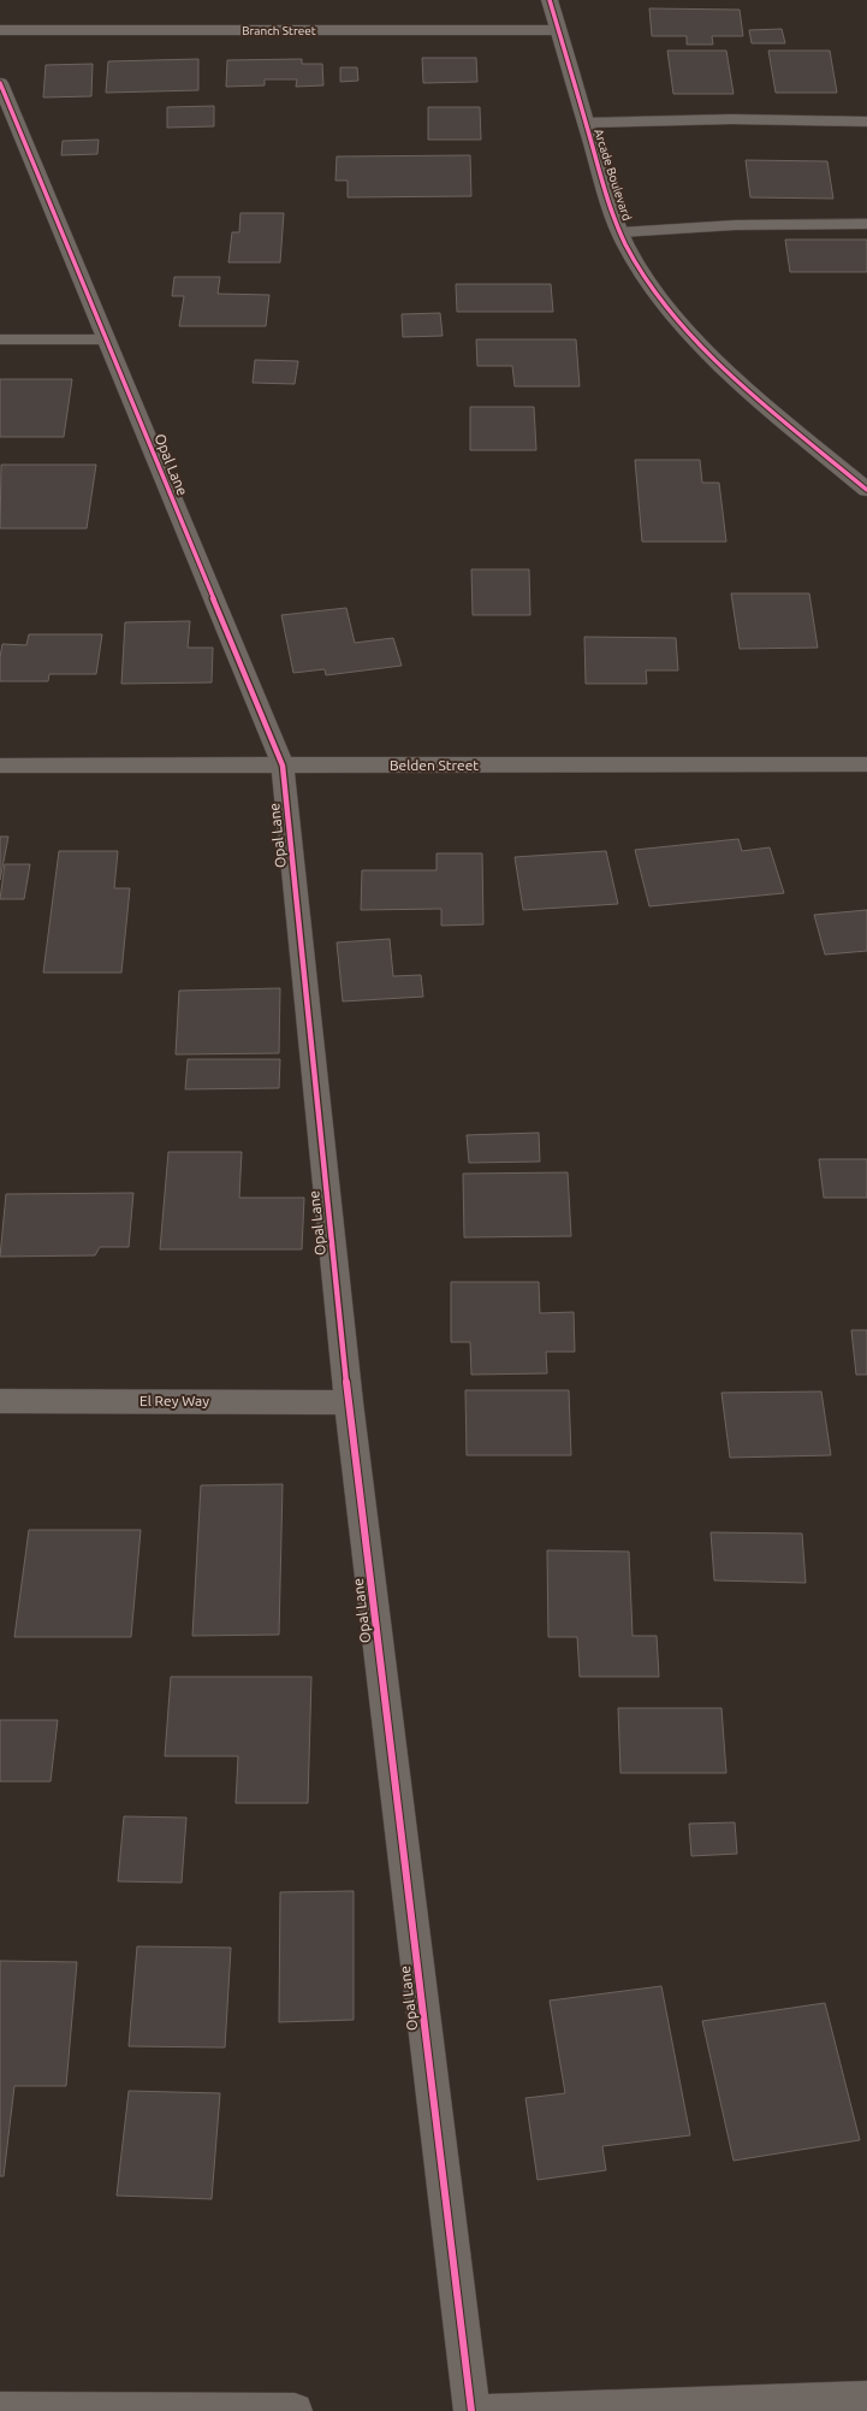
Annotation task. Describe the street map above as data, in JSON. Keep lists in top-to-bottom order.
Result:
{
  "streets": {
    "street": [
      "Branch Street",
      "Arcade Boulevard",
      "Opal Lane",
      "Belden Street",
      "El Rey Way"
    ]
  },
  "crossings": [
    ["Branch Street", "Arcade Boulevard"],
    ["Opal Lane", "Belden Street"],
    ["Opal Lane", "El Rey Way"]
  ]
}
